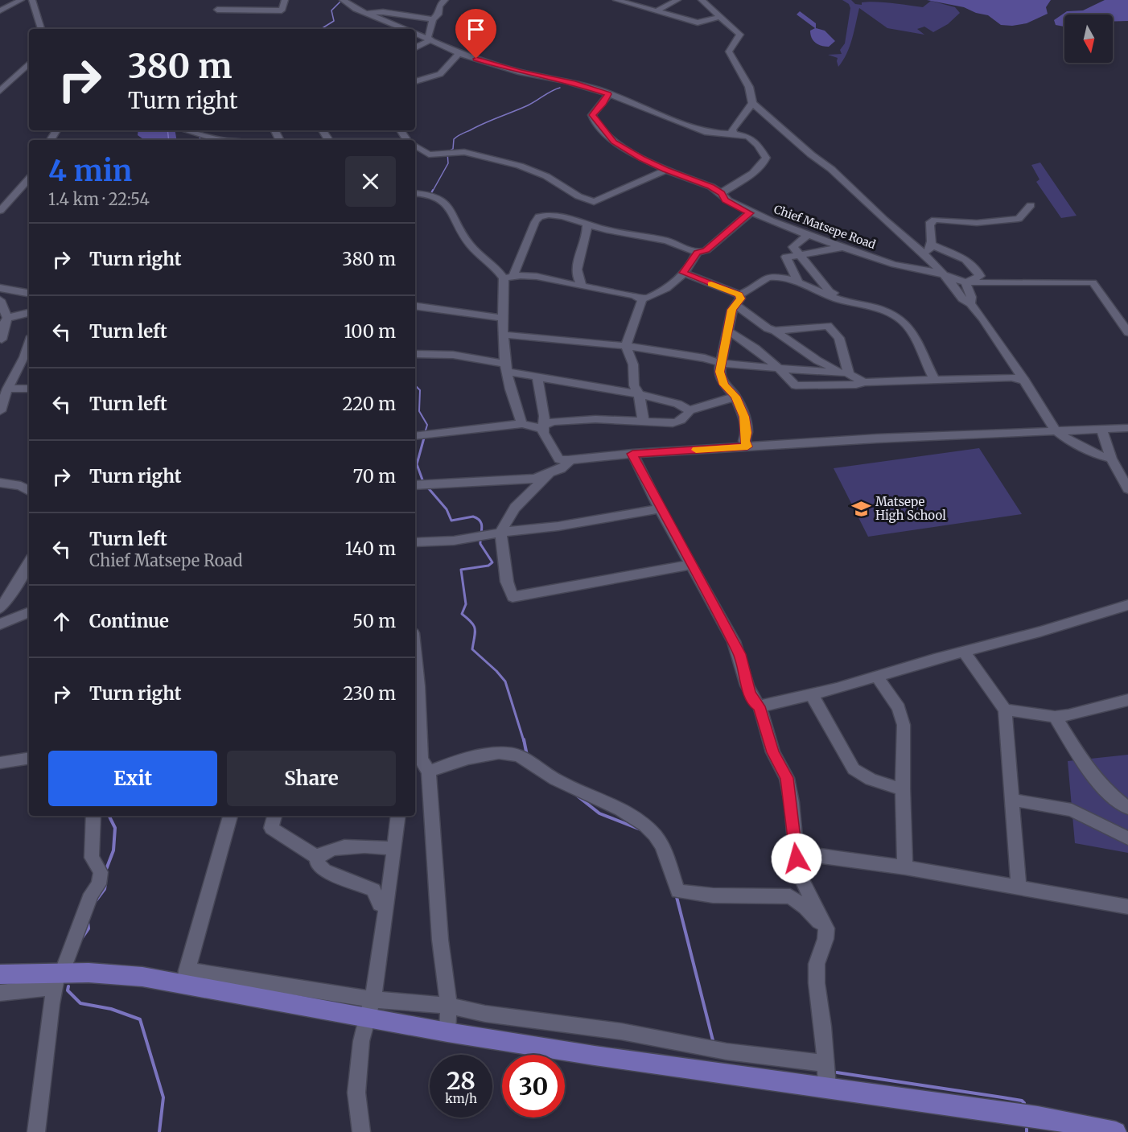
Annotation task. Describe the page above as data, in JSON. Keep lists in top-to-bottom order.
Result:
{
  "streets": {
    "street": ["Chief Matsepe Road"]
  },
  "places": {
    "school or university": ["Matsepe High School"]
  },
  "north": "bottom",
  "page": {
    "turn": ["380 m", "Turn right"],
    "heading": ["4 min", "1.4 km · 22:54"],
    "list": [
      {
        "name": "Turn right",
        "value": "380 m"
      },
      {
        "name": "Turn left",
        "value": "100 m"
      },
      {
        "name": "Turn left",
        "value": "220 m"
      },
      {
        "name": "Turn right",
        "value": "70 m"
      },
      {
        "name": "Turn left",
        "note": "Chief Matsepe Road",
        "value": "140 m"
      },
      {
        "name": "Continue",
        "value": "50 m"
      },
      {
        "name": "Turn right",
        "value": "230 m"
      }
    ],
    "buttons": ["Exit", "Share"],
    "speed": "28 km/h",
    "limit": "30"
  }
}
